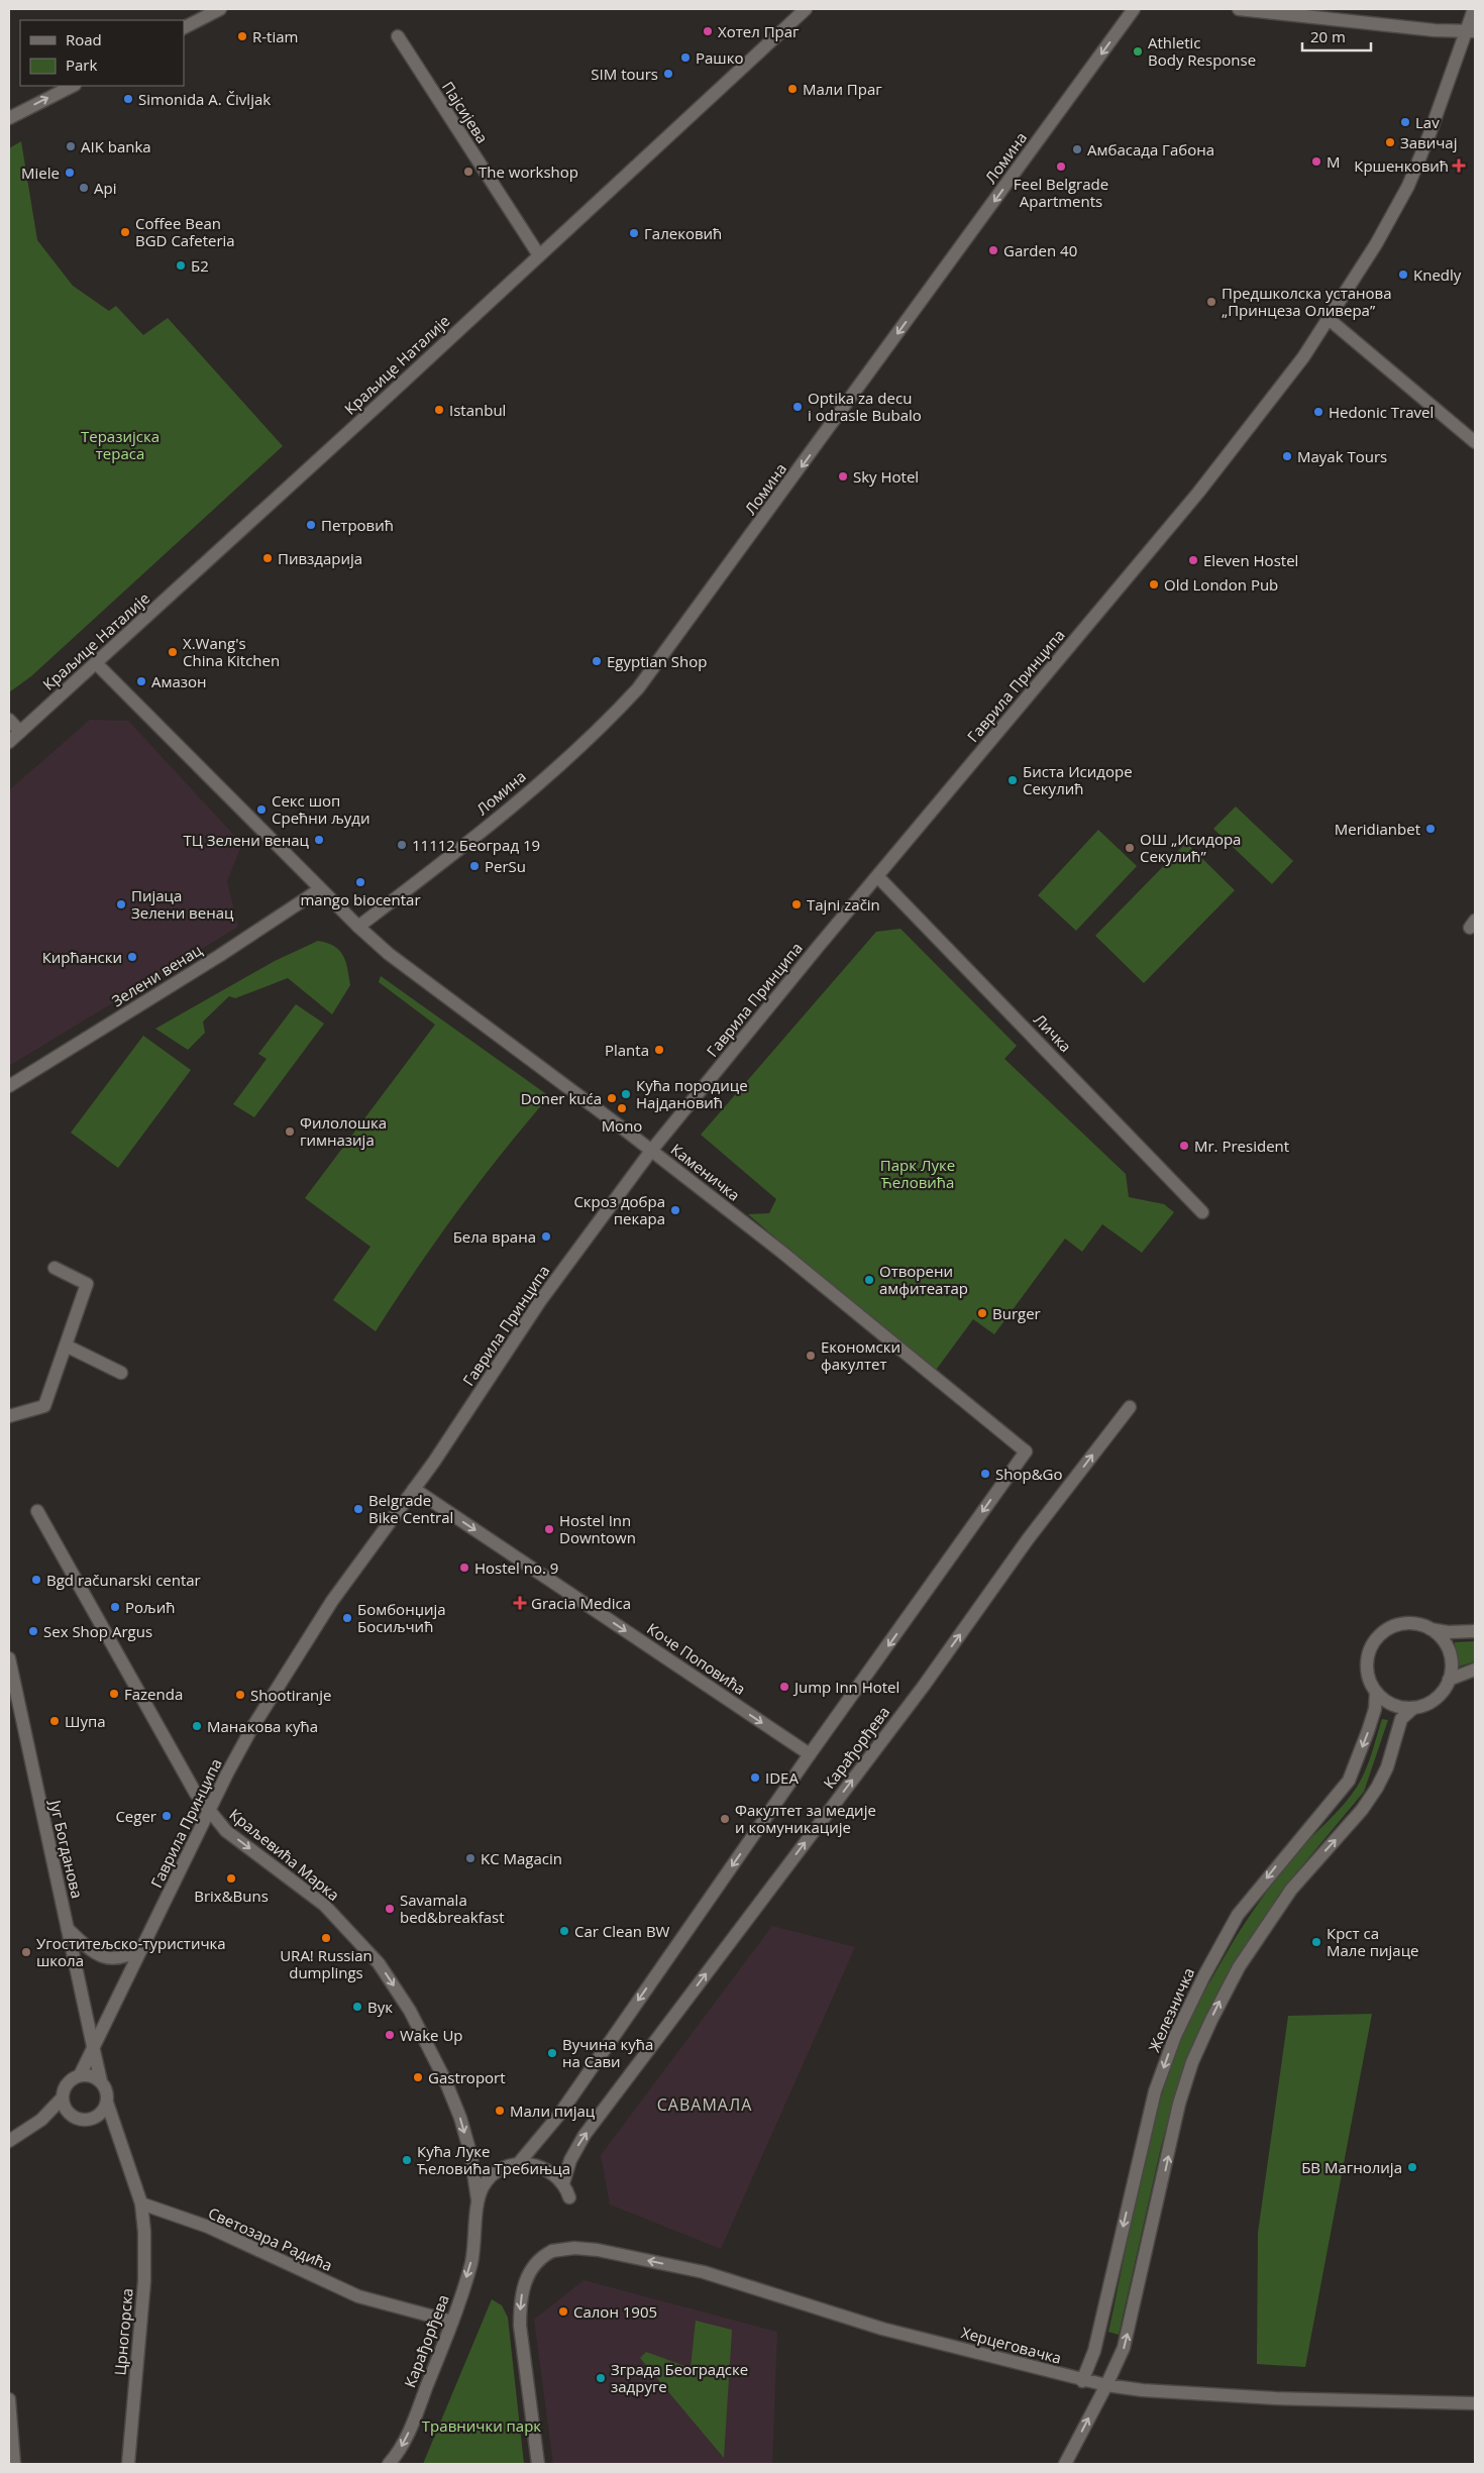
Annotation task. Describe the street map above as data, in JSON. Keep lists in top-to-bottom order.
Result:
{
  "streets": {
    "street": [
      "Пајсијева",
      "Ломина",
      "Краљице Наталије",
      "Гаврила Принципа",
      "Зелени венац",
      "Личка",
      "Каменичка",
      "Коче Поповића",
      "Карађорђева",
      "Југ Богданова",
      "Краљевића Марка",
      "Железничка",
      "Светозара Радића",
      "Црногорска",
      "Херцеговачка"
    ]
  },
  "crossings": [
    ["Пајсијева", "Краљице Наталије"],
    ["Ломина", "Каменичка"],
    ["Гаврила Принципа", "Личка"],
    ["Гаврила Принципа", "Каменичка"],
    ["Гаврила Принципа", "Коче Поповића"],
    ["Гаврила Принципа", "Југ Богданова"],
    ["Гаврила Принципа", "Краљевића Марка"],
    ["Каменичка", "Коче Поповића"],
    ["Карађорђева", "Краљевића Марка"],
    ["Карађорђева", "Светозара Радића"],
    ["Железничка", "Херцеговачка"],
    ["Светозара Радића", "Црногорска"]
  ],
  "one_way": ["Ломина", "Коче Поповића", "Краљевића Марка"],
  "districts": ["САВАМАЛА"],
  "parks": ["Теразијска тераса", "Парк Луке Ћеловића", "Травнички парк"],
  "places": {
    "other": [
      "Хотел Праг",
      "R-tiam",
      "Athletic Body Response",
      "Рашко",
      "SIM tours",
      "Мали Праг",
      "Simonida A. Čivljak",
      "Lav",
      "Завичај",
      "AIK banka",
      "Амбасада Габона",
      "M",
      "Feel Belgrade Apartments",
      "The workshop",
      "Miele",
      "Api",
      "Coffee Bean BGD Cafeteria",
      "Галековић",
      "Garden 40",
      "Б2",
      "Knedly",
      "Предшколска установа „Принцеза Оливера”",
      "Optika za decu i odrasle Bubalo",
      "Istanbul",
      "Hedonic Travel",
      "Mayak Tours",
      "Sky Hotel",
      "Петровић",
      "Пивздарија",
      "Eleven Hostel",
      "Old London Pub",
      "X.Wang's China Kitchen",
      "Egyptian Shop",
      "Амазон",
      "Биста Исидоре Секулић",
      "Секс шоп Срећни људи",
      "Meridianbet",
      "ТЦ Зелени венац",
      "11112 Београд 19",
      "ОШ „Исидора Секулић”",
      "PerSu",
      "mango biocentar",
      "Пијаца Зелени венац",
      "Tajni začin",
      "Кирћански",
      "Planta",
      "Кућа породице Најдановић",
      "Doner kuća",
      "Mono",
      "Филолошка гимназија",
      "Mr. President",
      "Скроз добра пекара",
      "Бела врана",
      "Отворени амфитеатар",
      "Burger",
      "Економски факултет",
      "Shop&Go",
      "Belgrade Bike Central",
      "Hostel Inn Downtown",
      "Hostel no. 9",
      "Bgd računarski centar",
      "Рољић",
      "Бомбонџија Босиљчић",
      "Sex Shop Argus",
      "Jump Inn Hotel",
      "Fazenda",
      "Shootiranje",
      "Шупа",
      "Манакова кућа",
      "IDEA",
      "Ceger",
      "Факултет за медије и комуникације",
      "KC Magacin",
      "Brix&Buns",
      "Savamala bed&breakfast",
      "Car Clean BW",
      "URA! Russian dumplings",
      "Крст са Мале пијаце",
      "Угоститељско-туристичка школа",
      "Вук",
      "Wake Up",
      "Вучина кућа на Сави",
      "Gastroport",
      "Мали пијац",
      "Кућа Луке Ћеловића Требињца",
      "БВ Магнолија",
      "Салон 1905",
      "Зграда Београдске задруге"
    ],
    "health": ["Кршенковић", "Gracia Medica"]
  },
  "legend": ["Road", "Park"],
  "scale_bar": "20 m"
}
